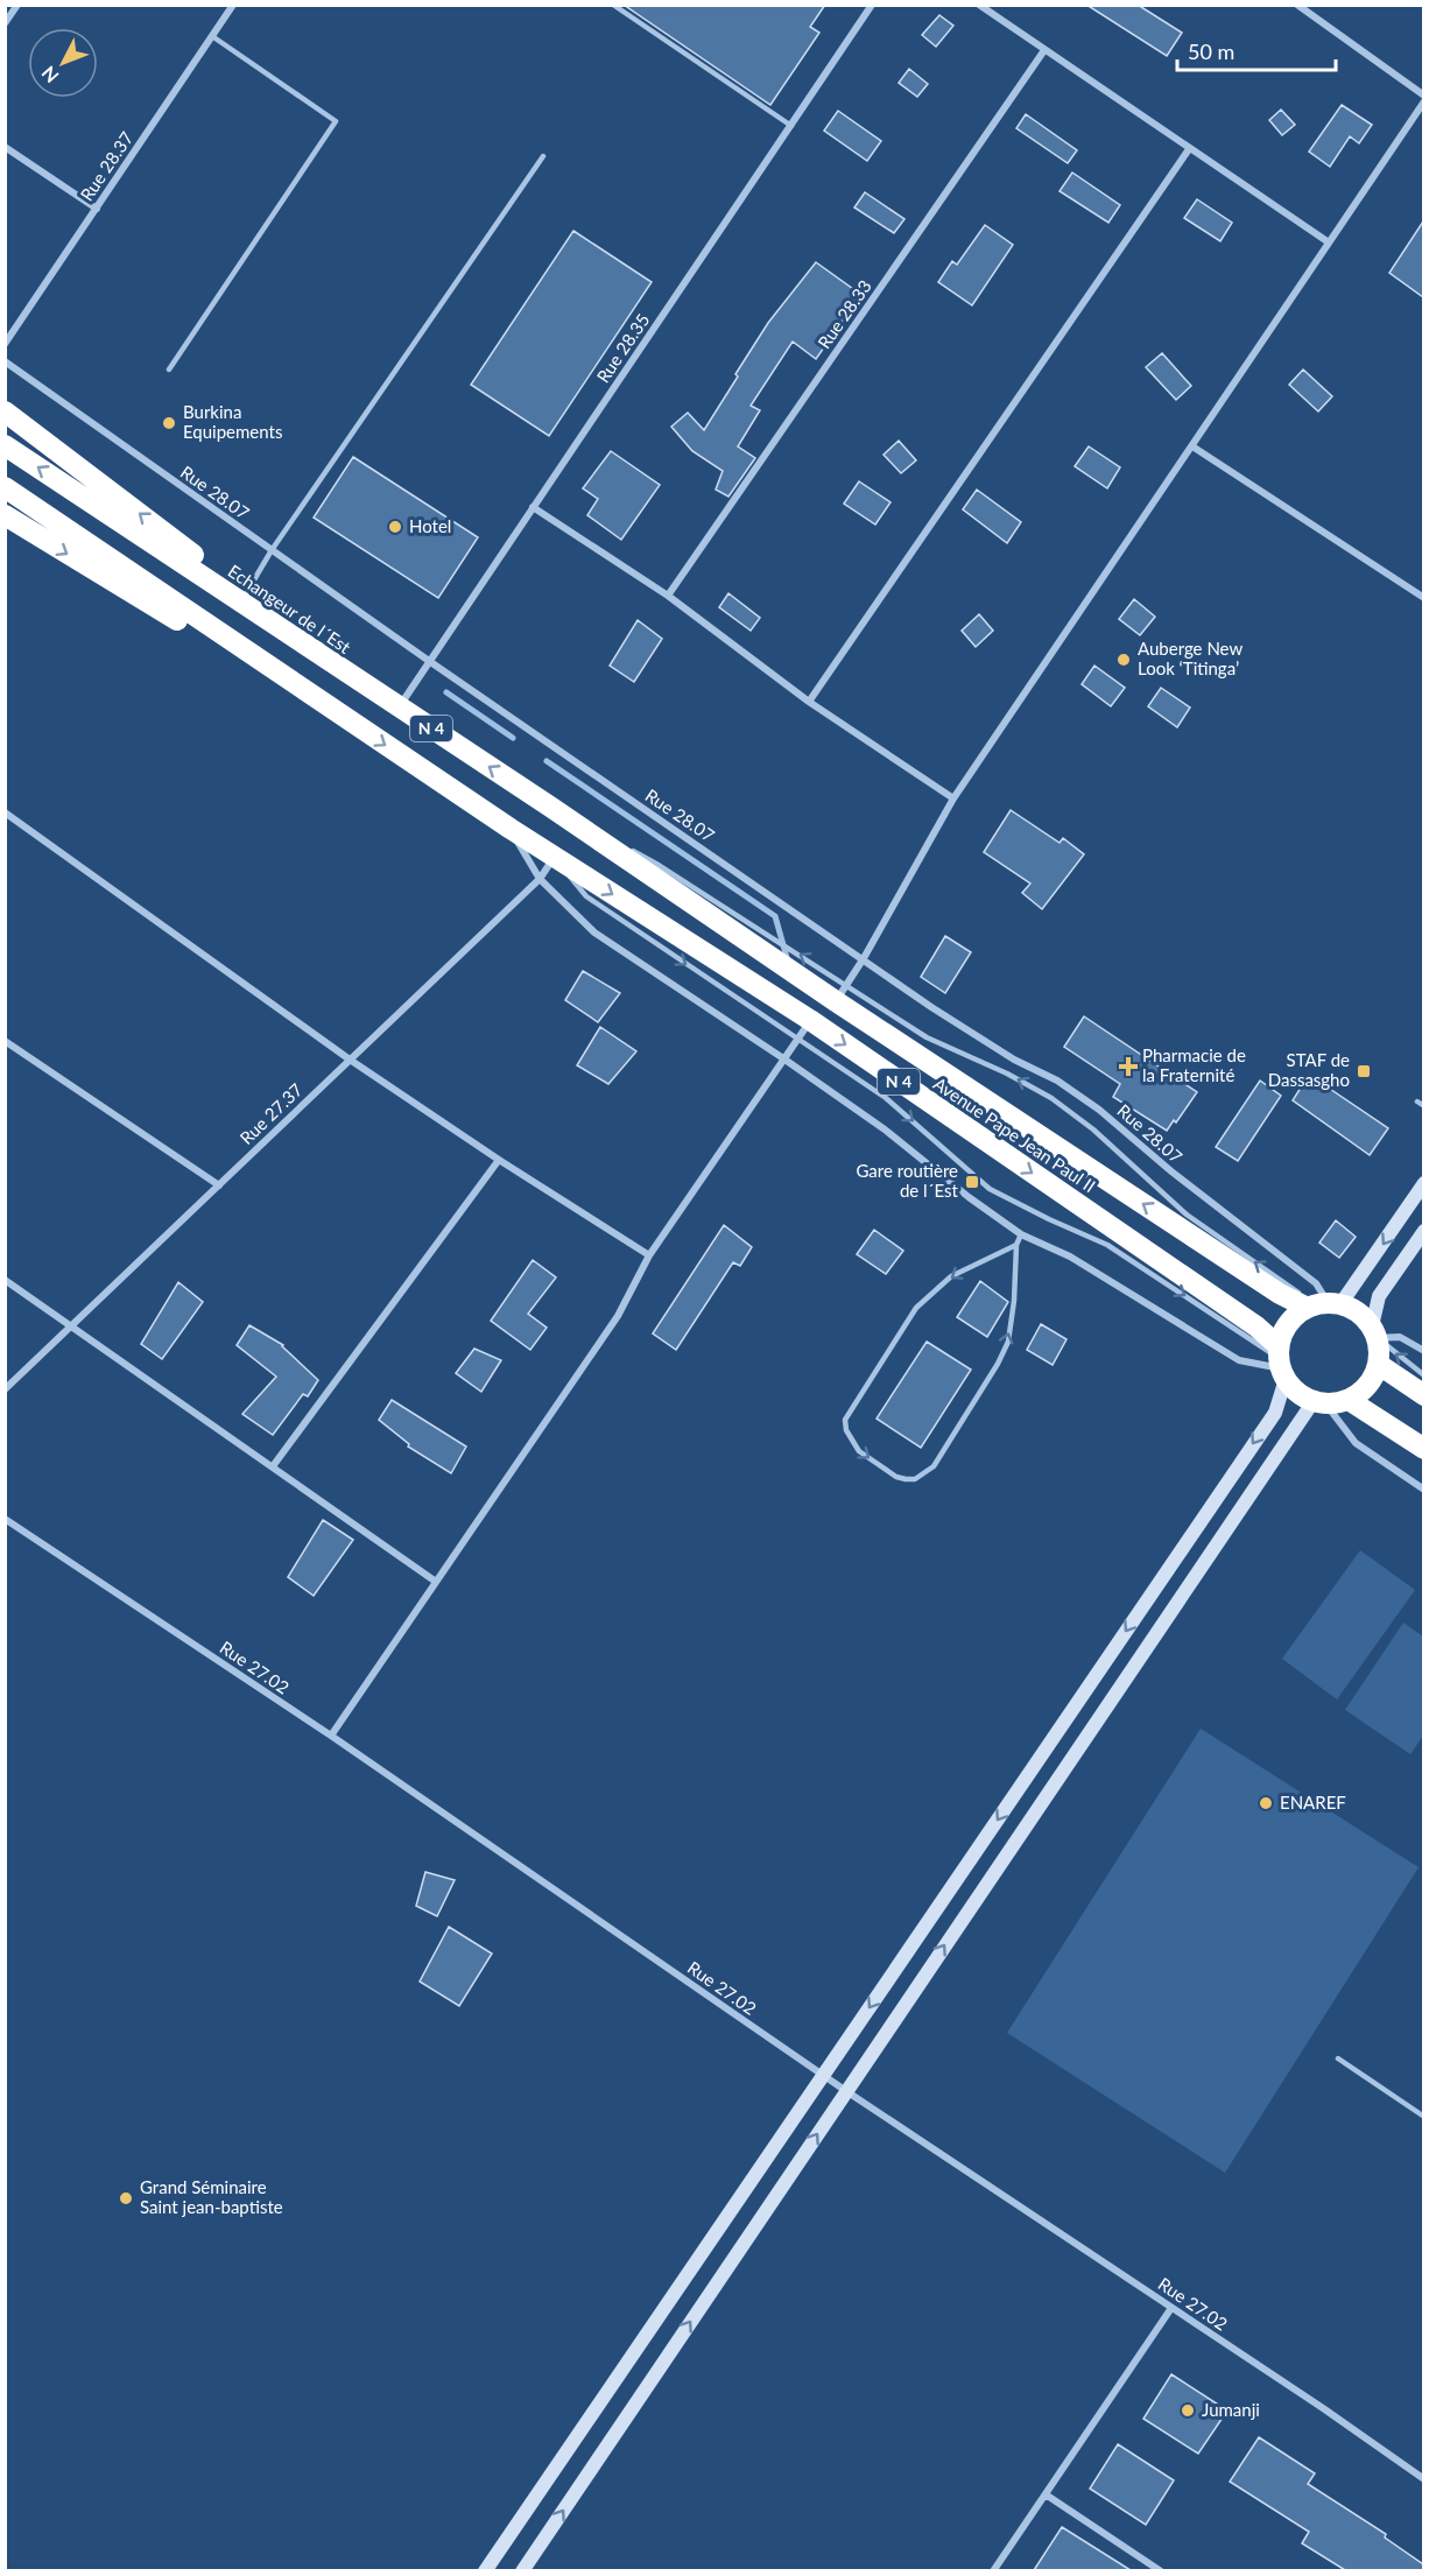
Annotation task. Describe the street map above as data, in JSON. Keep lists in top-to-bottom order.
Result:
{
  "streets": {
    "highway": ["Echangeur de l´Est", "N 4", "Avenue Pape Jean Paul II"],
    "street": [
      "Rue 28.37",
      "Rue 28.33",
      "Rue 28.35",
      "Rue 28.07",
      "Rue 27.37",
      "Rue 27.02"
    ]
  },
  "crossings": [
    ["Rue 28.35", "Rue 28.07"],
    ["Rue 28.35", "Echangeur de l´Est"],
    ["Rue 28.07", "Avenue Pape Jean Paul II"],
    ["Echangeur de l´Est", "Avenue Pape Jean Paul II"],
    ["N 4", "Avenue Pape Jean Paul II"],
    ["Rue 27.37", "Avenue Pape Jean Paul II"]
  ],
  "places": {
    "other": [
      "Burkina Equipements",
      "Hotel",
      "Auberge New Look ‘Titinga’",
      "ENAREF",
      "Grand Séminaire Saint jean-baptiste",
      "Jumanji"
    ],
    "health": ["Pharmacie de la Fraternité"],
    "transit": ["STAF de Dassasgho", "Gare routière de l´Est"]
  },
  "scale_bar": "50 m",
  "north": "bottom left"
}
